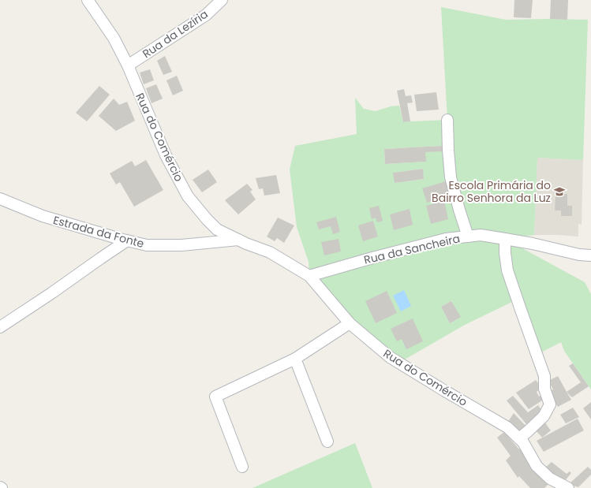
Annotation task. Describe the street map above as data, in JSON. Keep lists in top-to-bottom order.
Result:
{
  "streets": {
    "street": [
      "Rua da Lezíria",
      "Rua do Comércio",
      "Estrada da Fonte",
      "Rua da Sancheira"
    ]
  },
  "crossings": [
    ["Rua da Lezíria", "Rua do Comércio"],
    ["Rua do Comércio", "Estrada da Fonte"],
    ["Rua do Comércio", "Rua da Sancheira"]
  ],
  "places": {
    "school or university": ["Escola Primária do Bairro Senhora da Luz"]
  }
}
